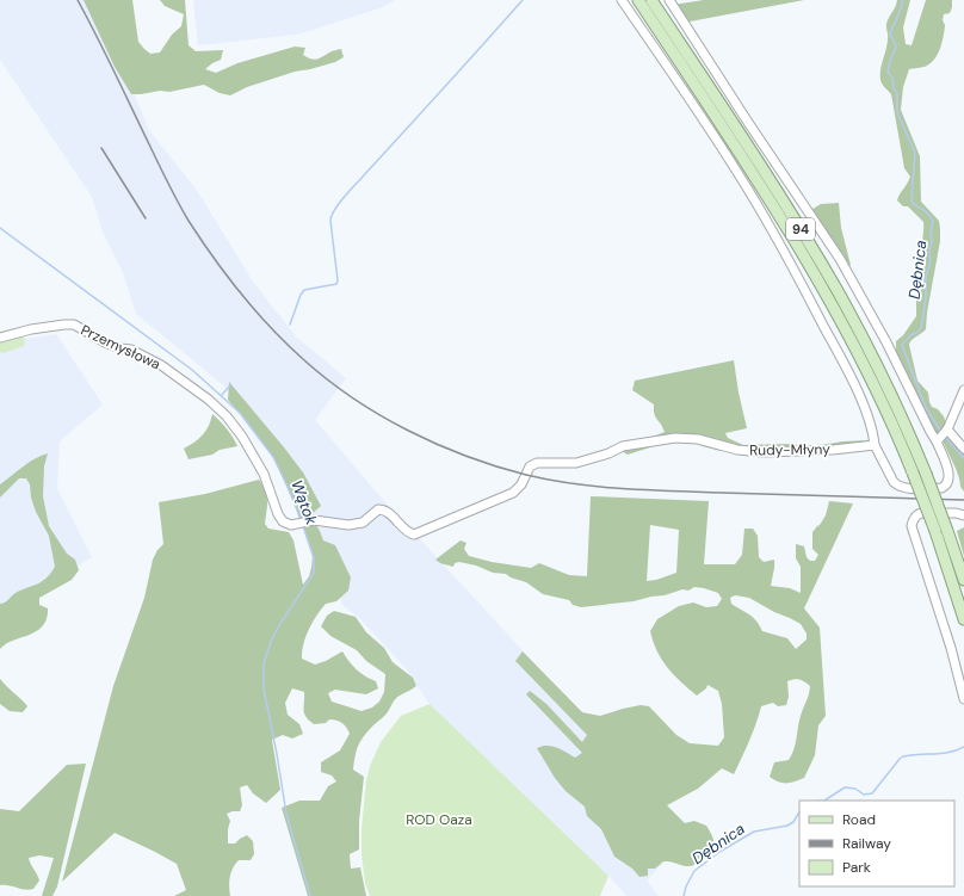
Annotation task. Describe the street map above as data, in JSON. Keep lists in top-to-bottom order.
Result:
{
  "streets": {
    "main road": ["94"],
    "street": ["Przemysłowa", "Rudy-Młyny"]
  },
  "crossings": [
    ["Przemysłowa", "Rudy-Młyny"]
  ],
  "water": ["Dębnica", "Wątok"],
  "parks": ["ROD Oaza"],
  "legend": ["Road", "Railway", "Park"]
}
